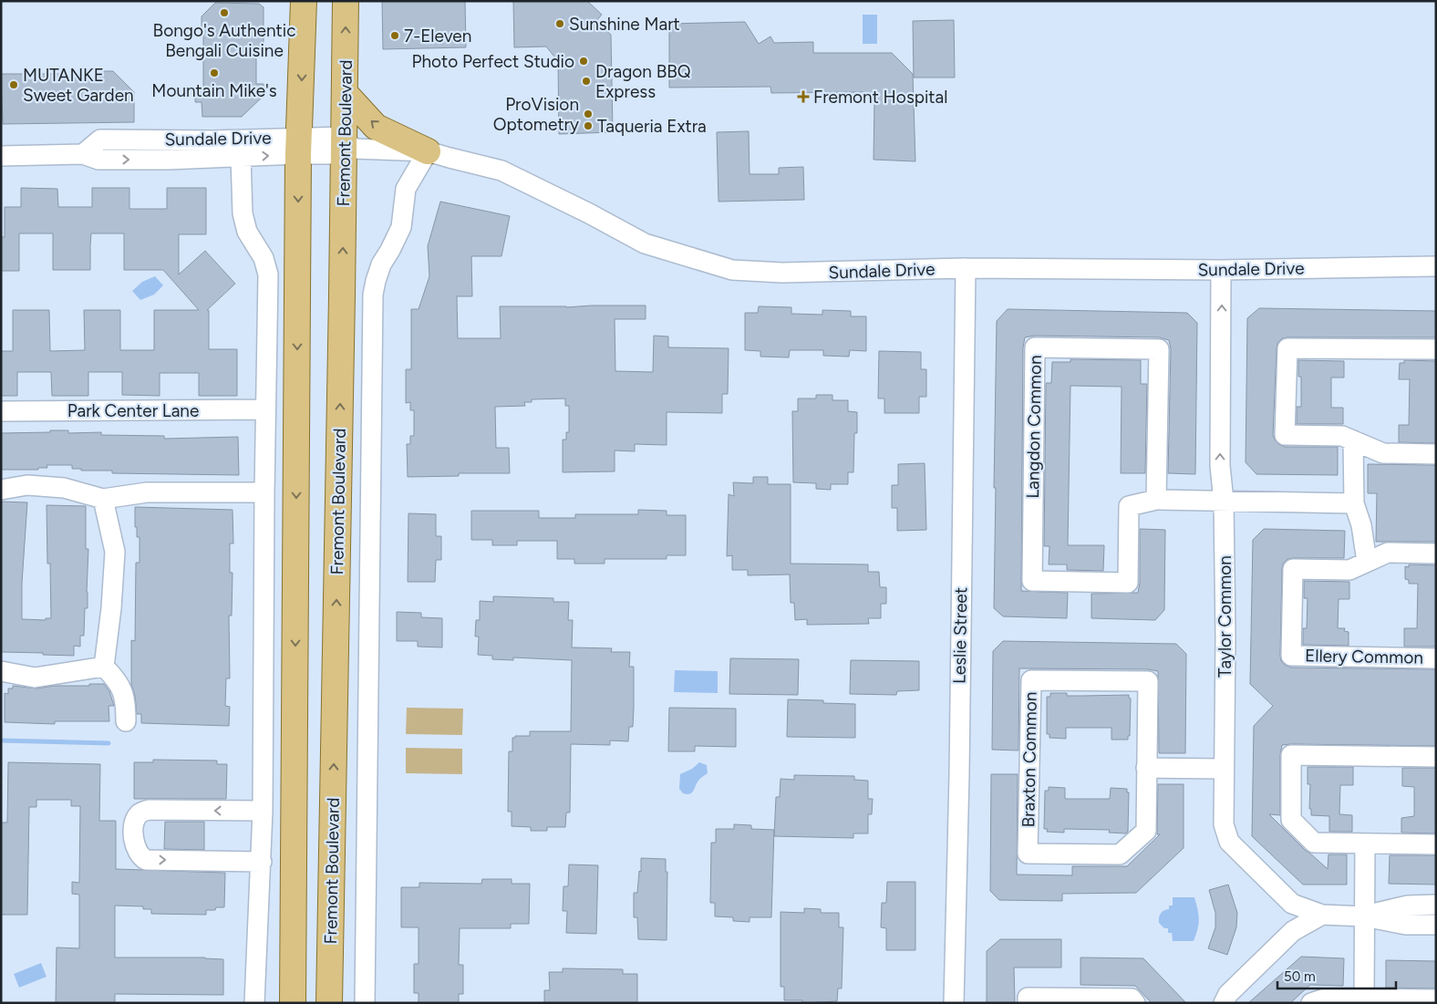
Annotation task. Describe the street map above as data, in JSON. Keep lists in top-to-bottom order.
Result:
{
  "streets": {
    "main road": ["Fremont Boulevard"],
    "street": [
      "Sundale Drive",
      "Park Center Lane",
      "Langdon Common",
      "Taylor Common",
      "Leslie Street",
      "Ellery Common",
      "Braxton Common"
    ]
  },
  "crossings": [
    ["Fremont Boulevard", "Sundale Drive"],
    ["Sundale Drive", "Taylor Common"],
    ["Sundale Drive", "Leslie Street"]
  ],
  "places": {
    "other": [
      "Bongo's Authentic Bengali Cuisine",
      "Sunshine Mart",
      "7-Eleven",
      "Photo Perfect Studio",
      "Mountain Mike's",
      "Dragon BBQ Express",
      "MUTANKE Sweet Garden",
      "ProVision Optometry",
      "Taqueria Extra"
    ],
    "health": ["Fremont Hospital"]
  },
  "scale_bar": "50 m"
}
